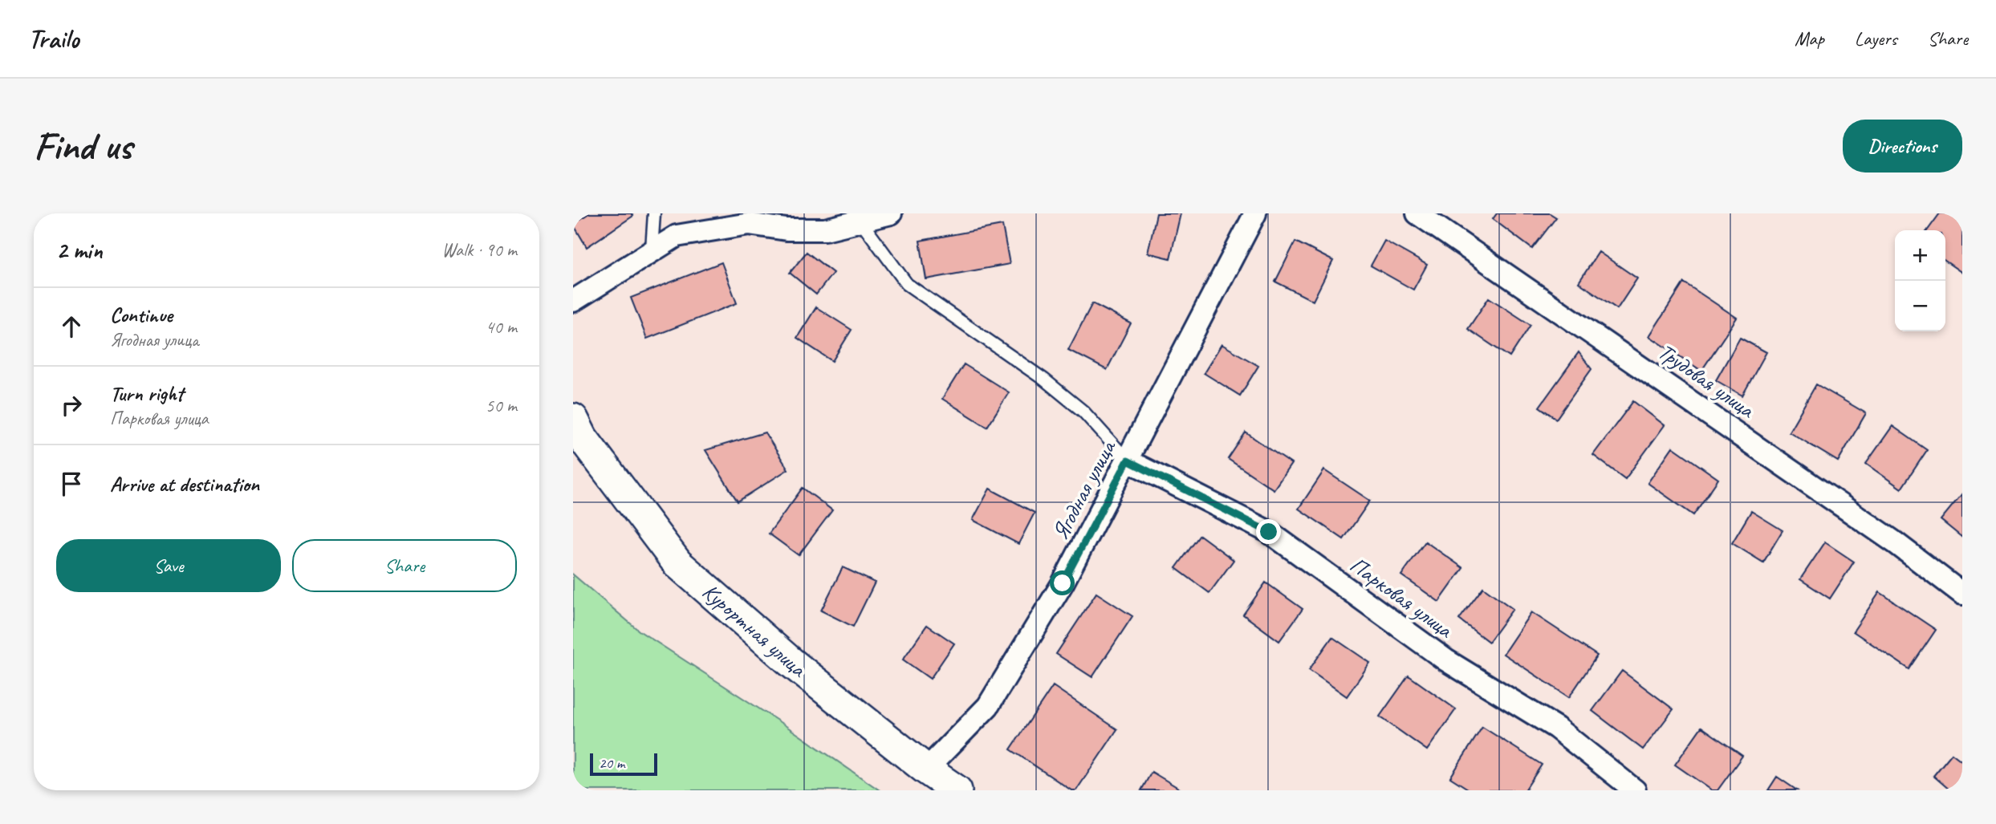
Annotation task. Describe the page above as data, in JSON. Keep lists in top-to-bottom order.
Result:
{
  "streets": {
    "street": [
      "Трудовая улица",
      "Ягодная улица",
      "Парковая улица",
      "Курортная улица"
    ]
  },
  "crossings": [
    ["Ягодная улица", "Парковая улица"],
    ["Ягодная улица", "Курортная улица"]
  ],
  "scale_bar": "20 m",
  "page": {
    "header": "Trailo",
    "nav": ["Map", "Layers", "Share"],
    "buttons": [
      "Directions",
      ["Save", "Share"]
    ],
    "title": "Find us",
    "heading": ["2 min", "Walk · 90 m"],
    "map_buttons": ["+", "−"],
    "list": [
      ["Continue", "Ягодная улица", "40 m"],
      ["Turn right", "Парковая улица", "50 m"],
      "Arrive at destination"
    ],
    "scale": "20 m"
  }
}
